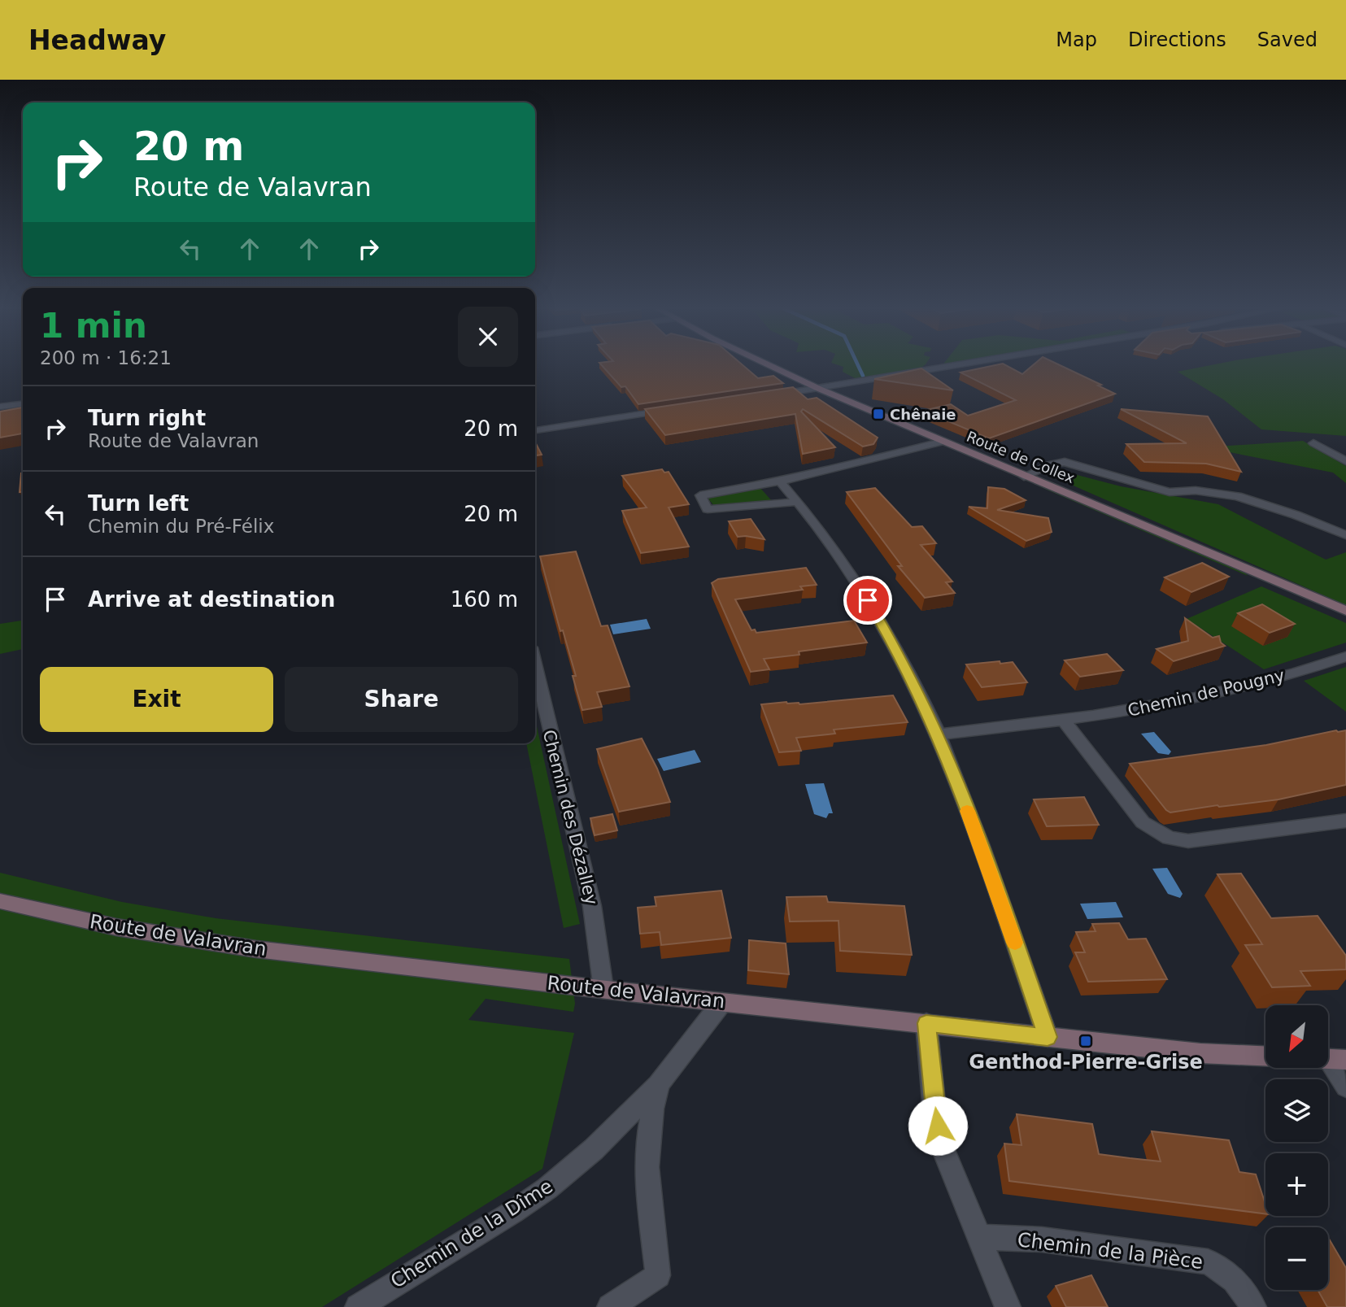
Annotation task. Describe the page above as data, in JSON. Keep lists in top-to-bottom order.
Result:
{
  "streets": {
    "street": [
      "Route de Collex",
      "Chemin de Pougny",
      "Chemin des Dézalley",
      "Route de Valavran",
      "Chemin de la Dîme",
      "Chemin de la Pièce"
    ]
  },
  "crossings": [
    ["Chemin des Dézalley", "Route de Valavran"],
    ["Route de Valavran", "Chemin de la Dîme"]
  ],
  "places": {
    "transit": ["Chênaie", "Genthod-Pierre-Grise"]
  },
  "north": "bottom left",
  "page": {
    "header": "Headway",
    "nav": ["Map", "Directions", "Saved"],
    "turn": ["20 m", "Route de Valavran"],
    "heading": ["1 min", "200 m · 16:21"],
    "list": [
      {
        "name": "Turn right",
        "note": "Route de Valavran",
        "value": "20 m"
      },
      {
        "name": "Turn left",
        "note": "Chemin du Pré-Félix",
        "value": "20 m"
      },
      {
        "name": "Arrive at destination",
        "value": "160 m"
      }
    ],
    "buttons": ["Exit", "Share"],
    "map_buttons": ["+", "−"]
  }
}
